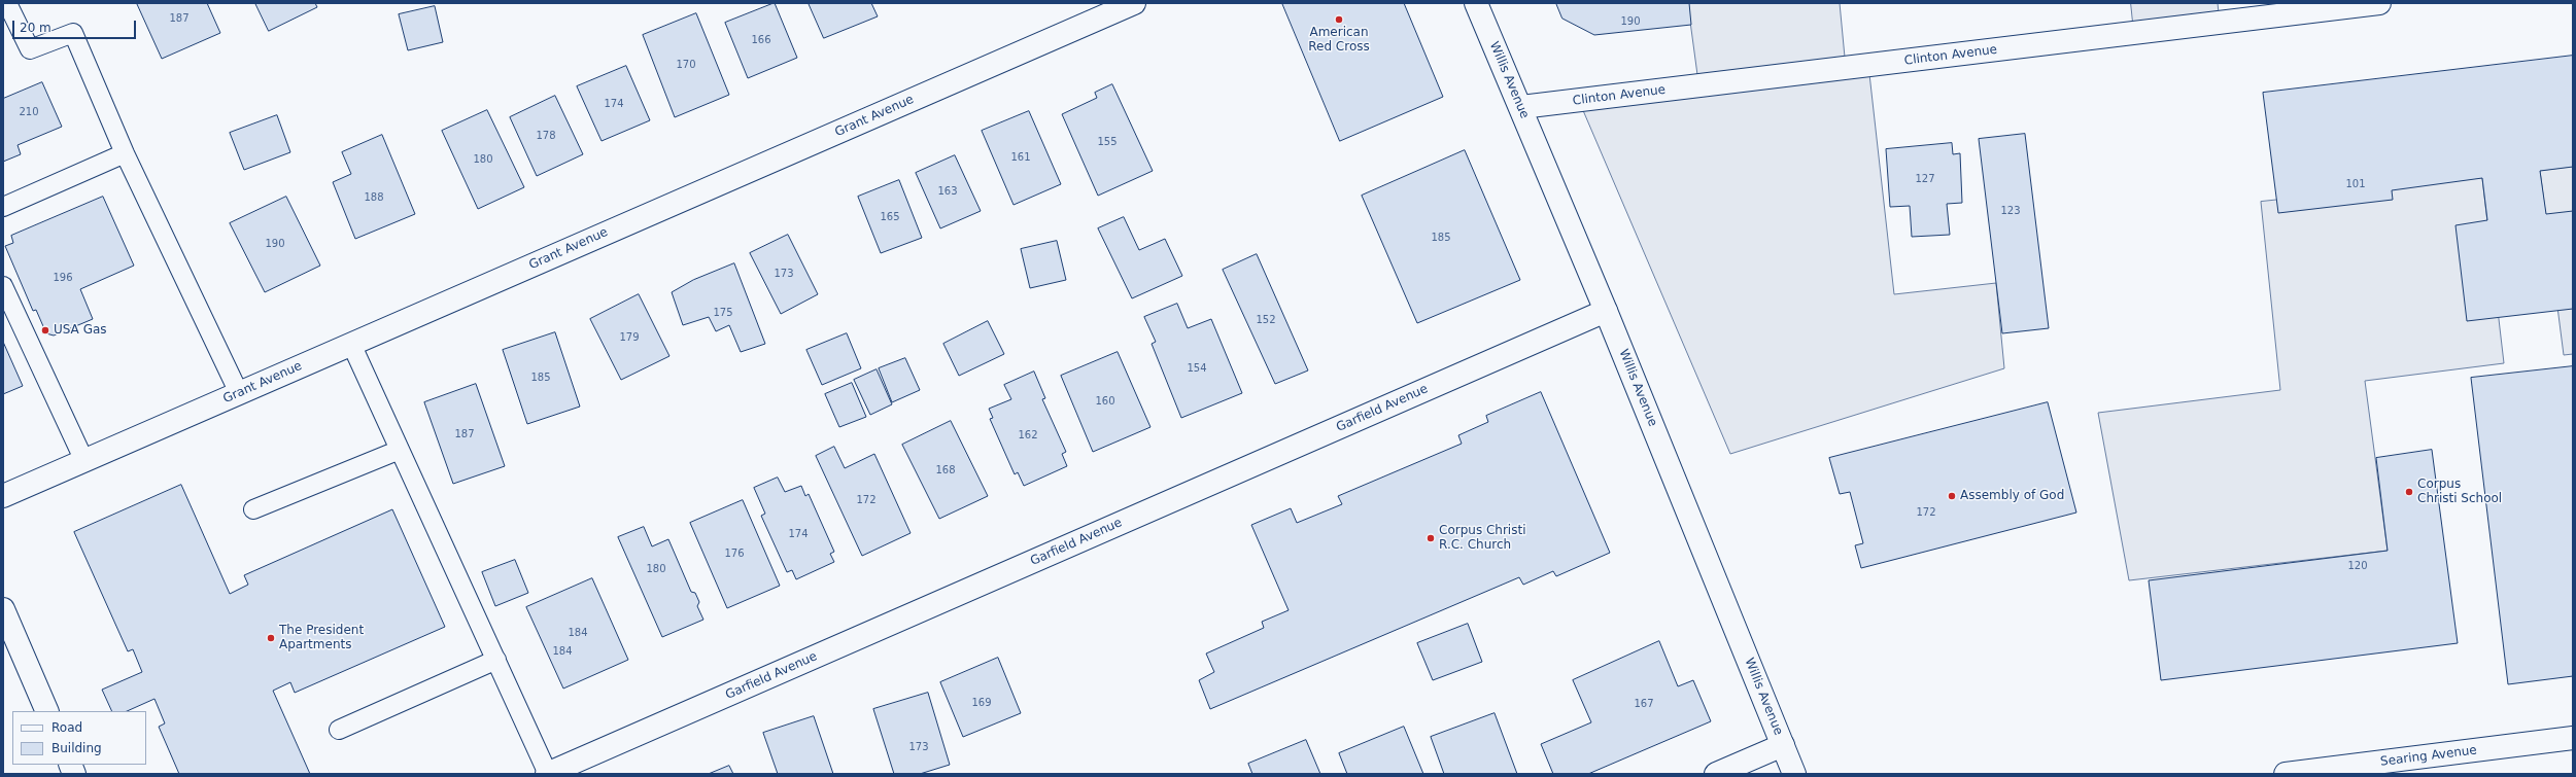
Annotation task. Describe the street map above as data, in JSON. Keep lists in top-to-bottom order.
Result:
{
  "streets": {
    "street": [
      "Clinton Avenue",
      "Willis Avenue",
      "Grant Avenue",
      "Garfield Avenue",
      "Searing Avenue"
    ]
  },
  "crossings": [
    ["Clinton Avenue", "Willis Avenue"],
    ["Willis Avenue", "Garfield Avenue"]
  ],
  "places": [
    "American Red Cross",
    "USA Gas",
    "Corpus Christi School",
    "Assembly of God",
    "Corpus Christi R.C. Church",
    "The President Apartments"
  ],
  "house_numbers": [
    "187",
    "190",
    "166",
    "170",
    "174",
    "210",
    "178",
    "155",
    "161",
    "180",
    "127",
    "101",
    "163",
    "188",
    "123",
    "165",
    "185",
    "190",
    "173",
    "196",
    "175",
    "152",
    "179",
    "154",
    "185",
    "160",
    "187",
    "162",
    "168",
    "172",
    "172",
    "174",
    "176",
    "120",
    "180",
    "184",
    "184",
    "169",
    "167",
    "173"
  ],
  "legend": ["Road", "Building"],
  "scale_bar": "20 m"
}
